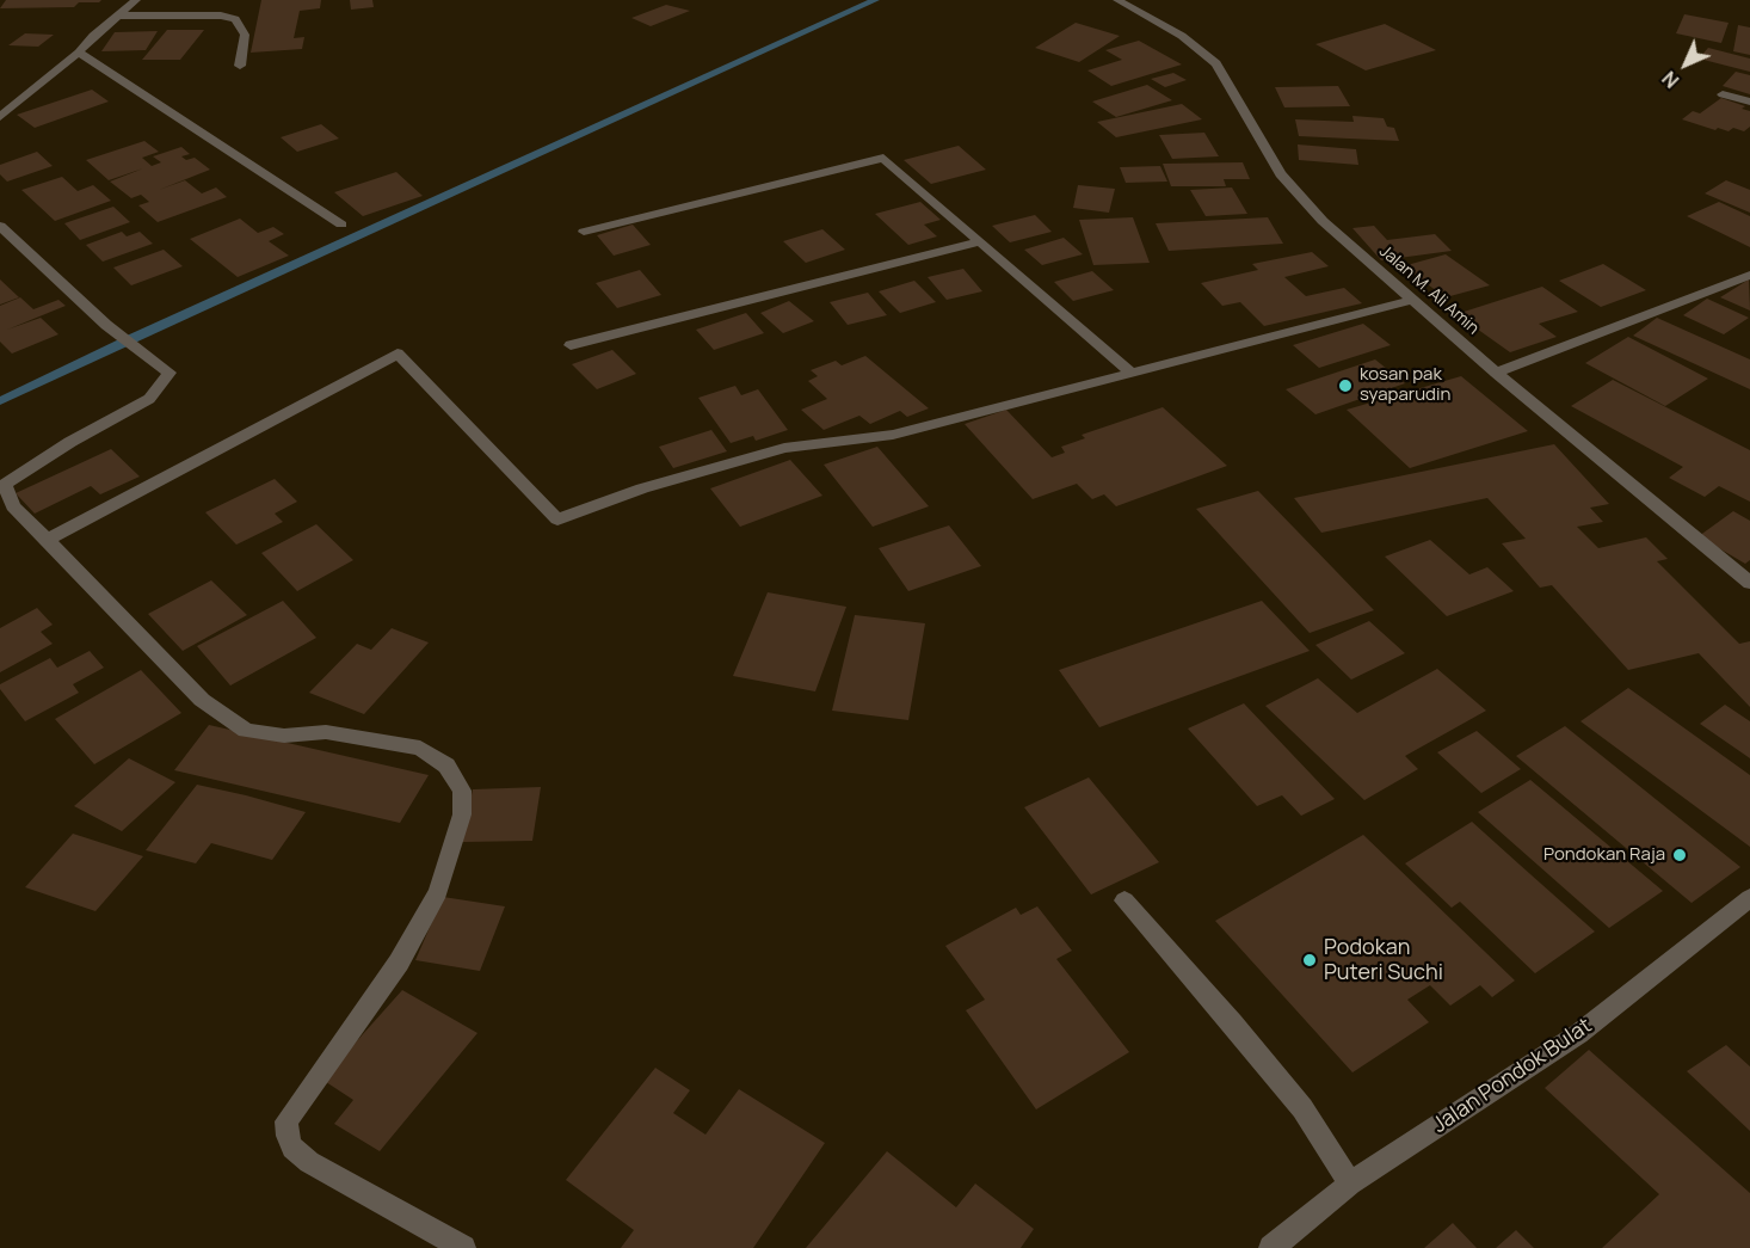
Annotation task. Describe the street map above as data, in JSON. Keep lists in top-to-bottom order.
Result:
{
  "streets": {
    "street": ["Jalan M. Ali Amin", "Jalan Pondok Bulat"]
  },
  "places": ["kosan pak syaparudin", "Pondokan Raja", "Podokan Puteri Suchi"],
  "north": "bottom left"
}
